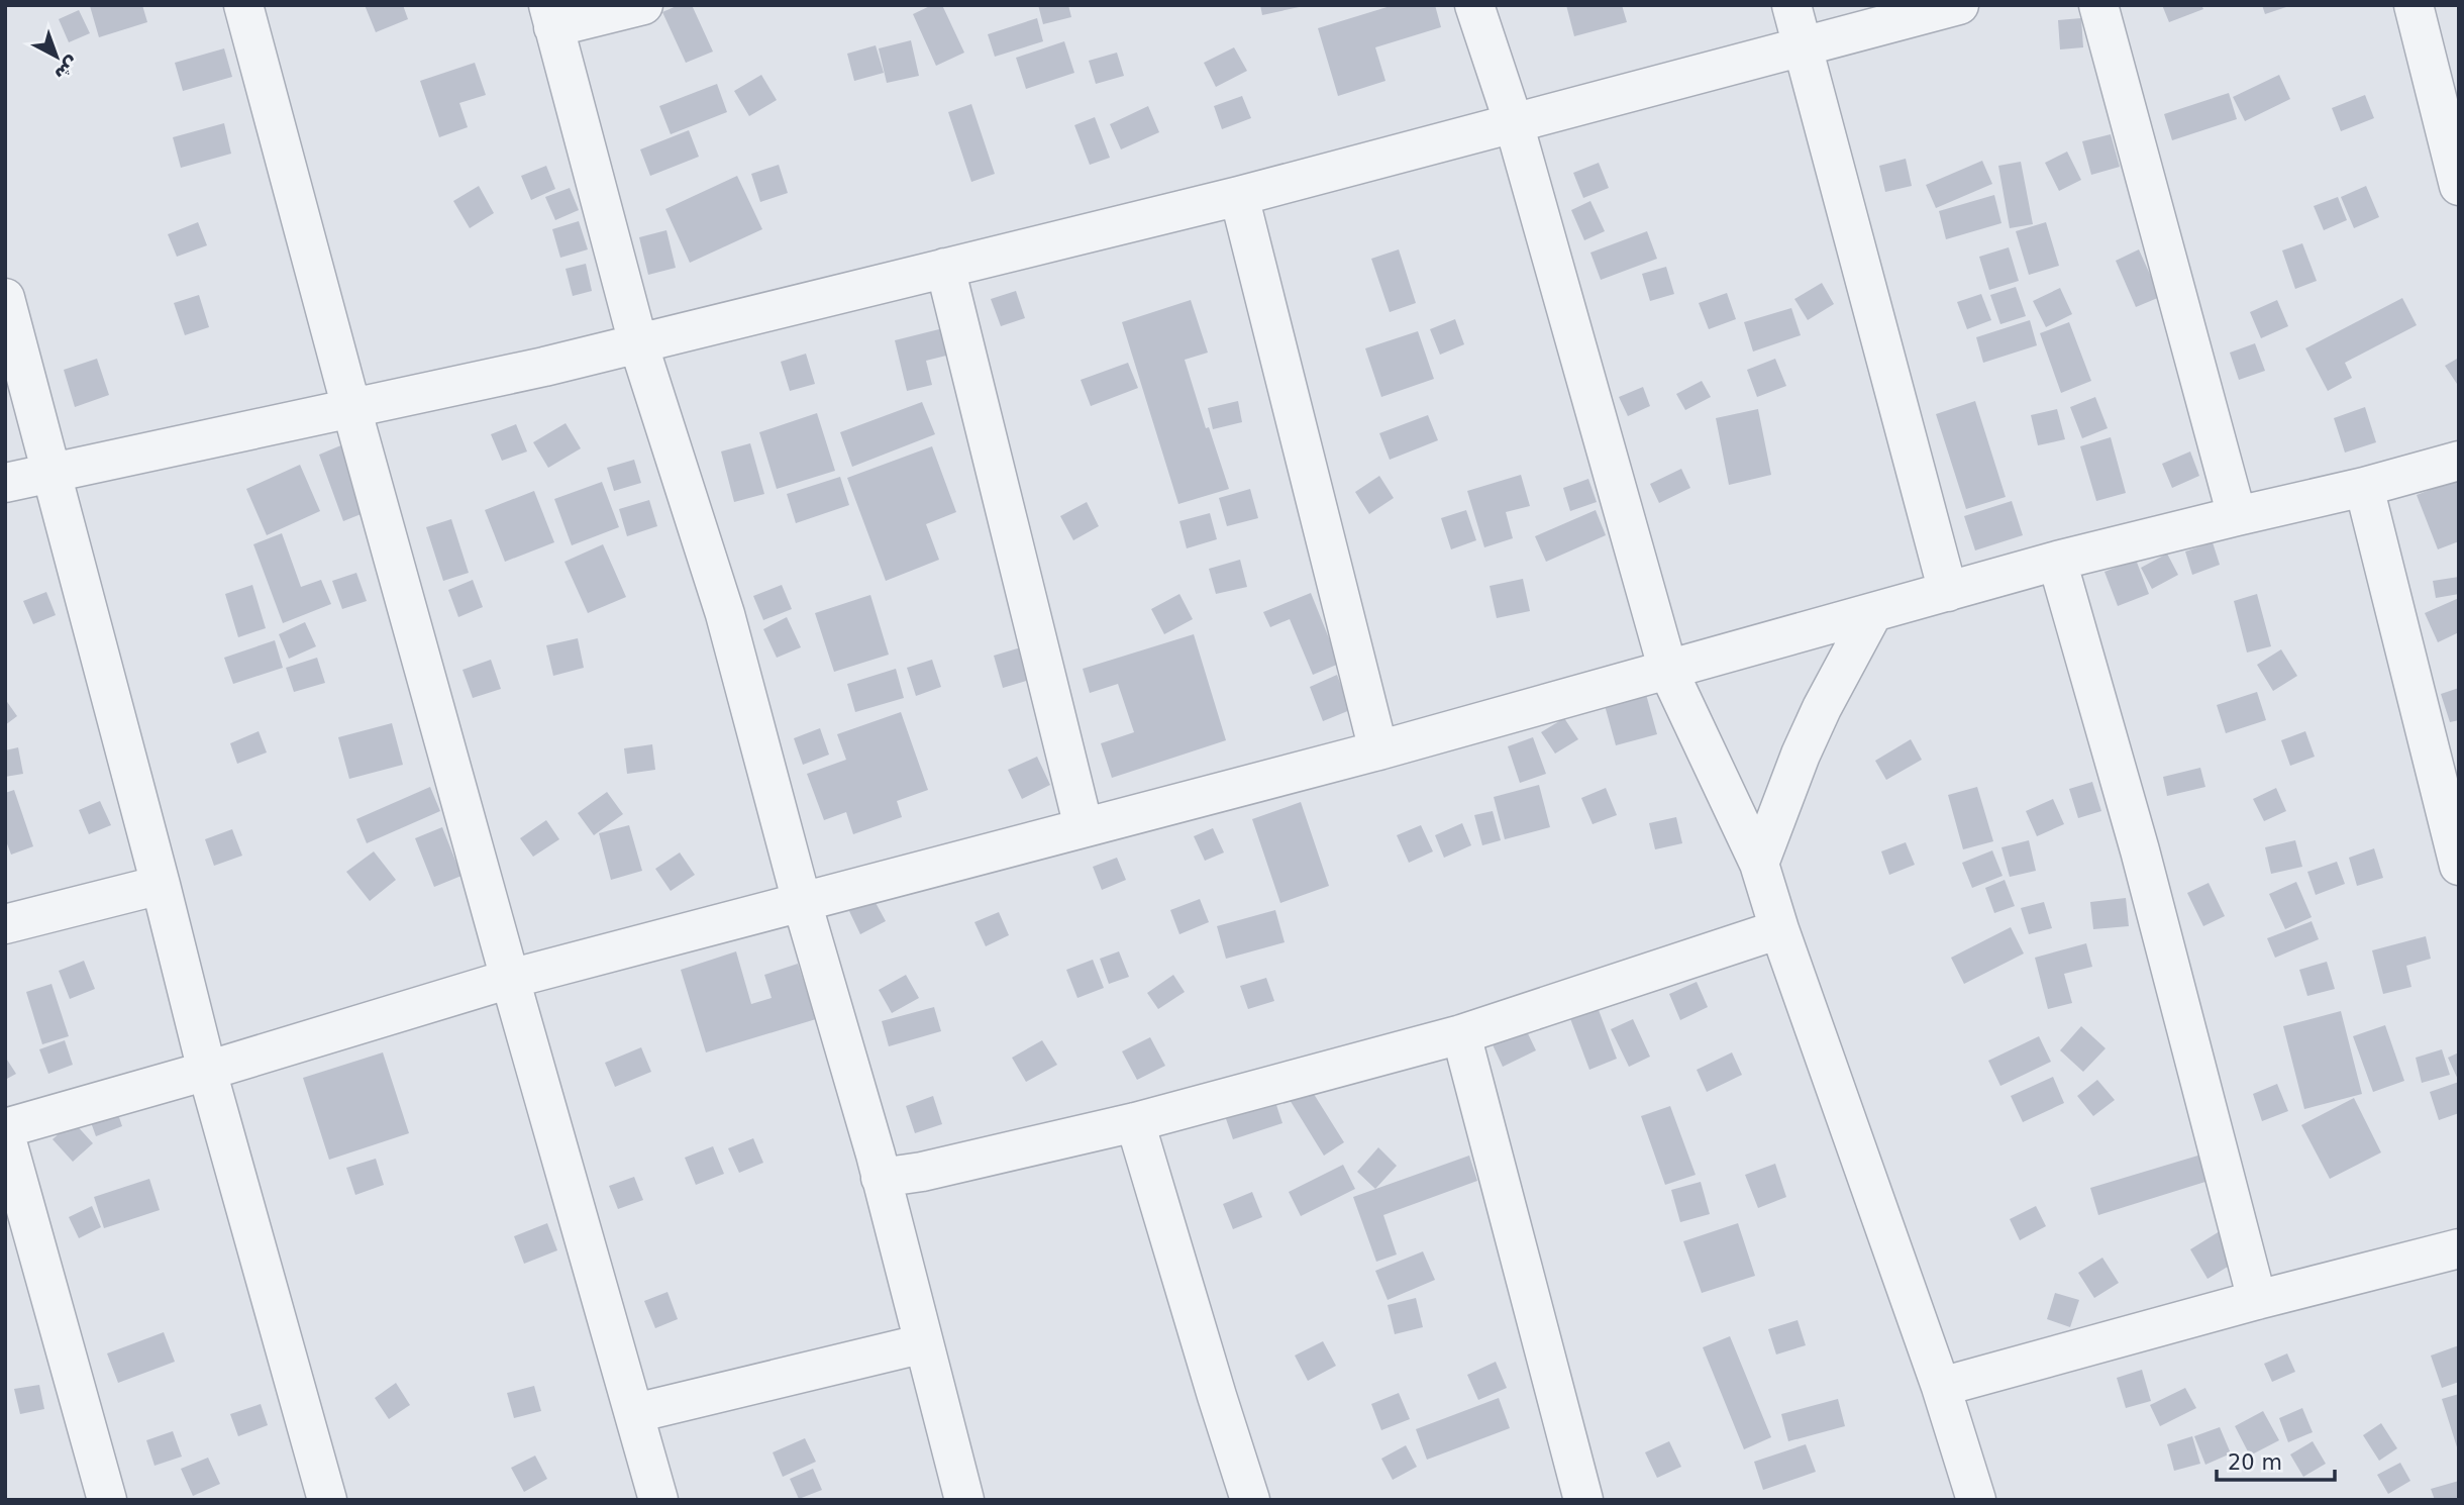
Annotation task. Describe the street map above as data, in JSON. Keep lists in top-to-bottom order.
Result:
{
  "scale_bar": "20 m",
  "north": "bottom right"
}
